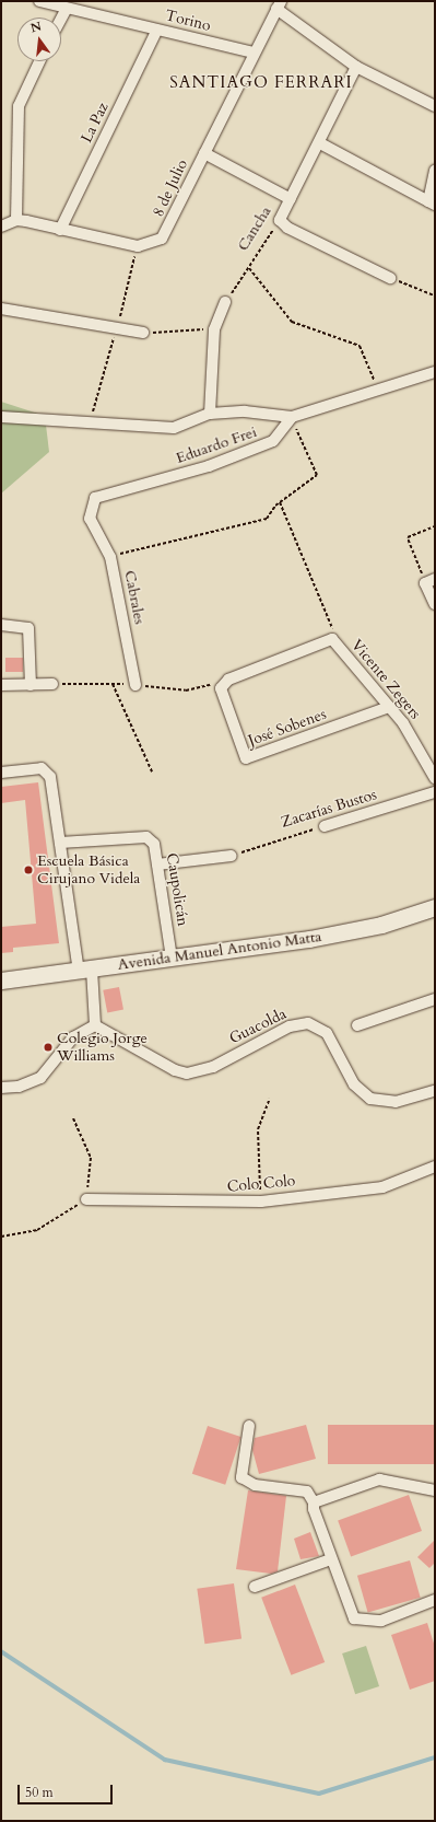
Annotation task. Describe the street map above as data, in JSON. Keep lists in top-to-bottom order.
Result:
{
  "streets": {
    "main road": ["Avenida Manuel Antonio Matta"],
    "street": [
      "Torino",
      "La Paz",
      "8 de Julio",
      "Cancha",
      "Eduardo Frei",
      "Cabrales",
      "Vicente Zegers",
      "José Sobenes",
      "Zacarías Bustos",
      "Caupolicán",
      "Guacolda",
      "Colo Colo"
    ]
  },
  "crossings": [
    ["Torino", "La Paz"],
    ["Torino", "8 de Julio"],
    ["La Paz", "8 de Julio"],
    ["Eduardo Frei", "Cabrales"],
    ["Vicente Zegers", "José Sobenes"],
    ["Caupolicán", "Avenida Manuel Antonio Matta"]
  ],
  "districts": ["SANTIAGO FERRARI"],
  "places": ["Escuela Básica Cirujano Videla", "Colegio Jorge Williams"],
  "scale_bar": "50 m",
  "north": "top"
}
